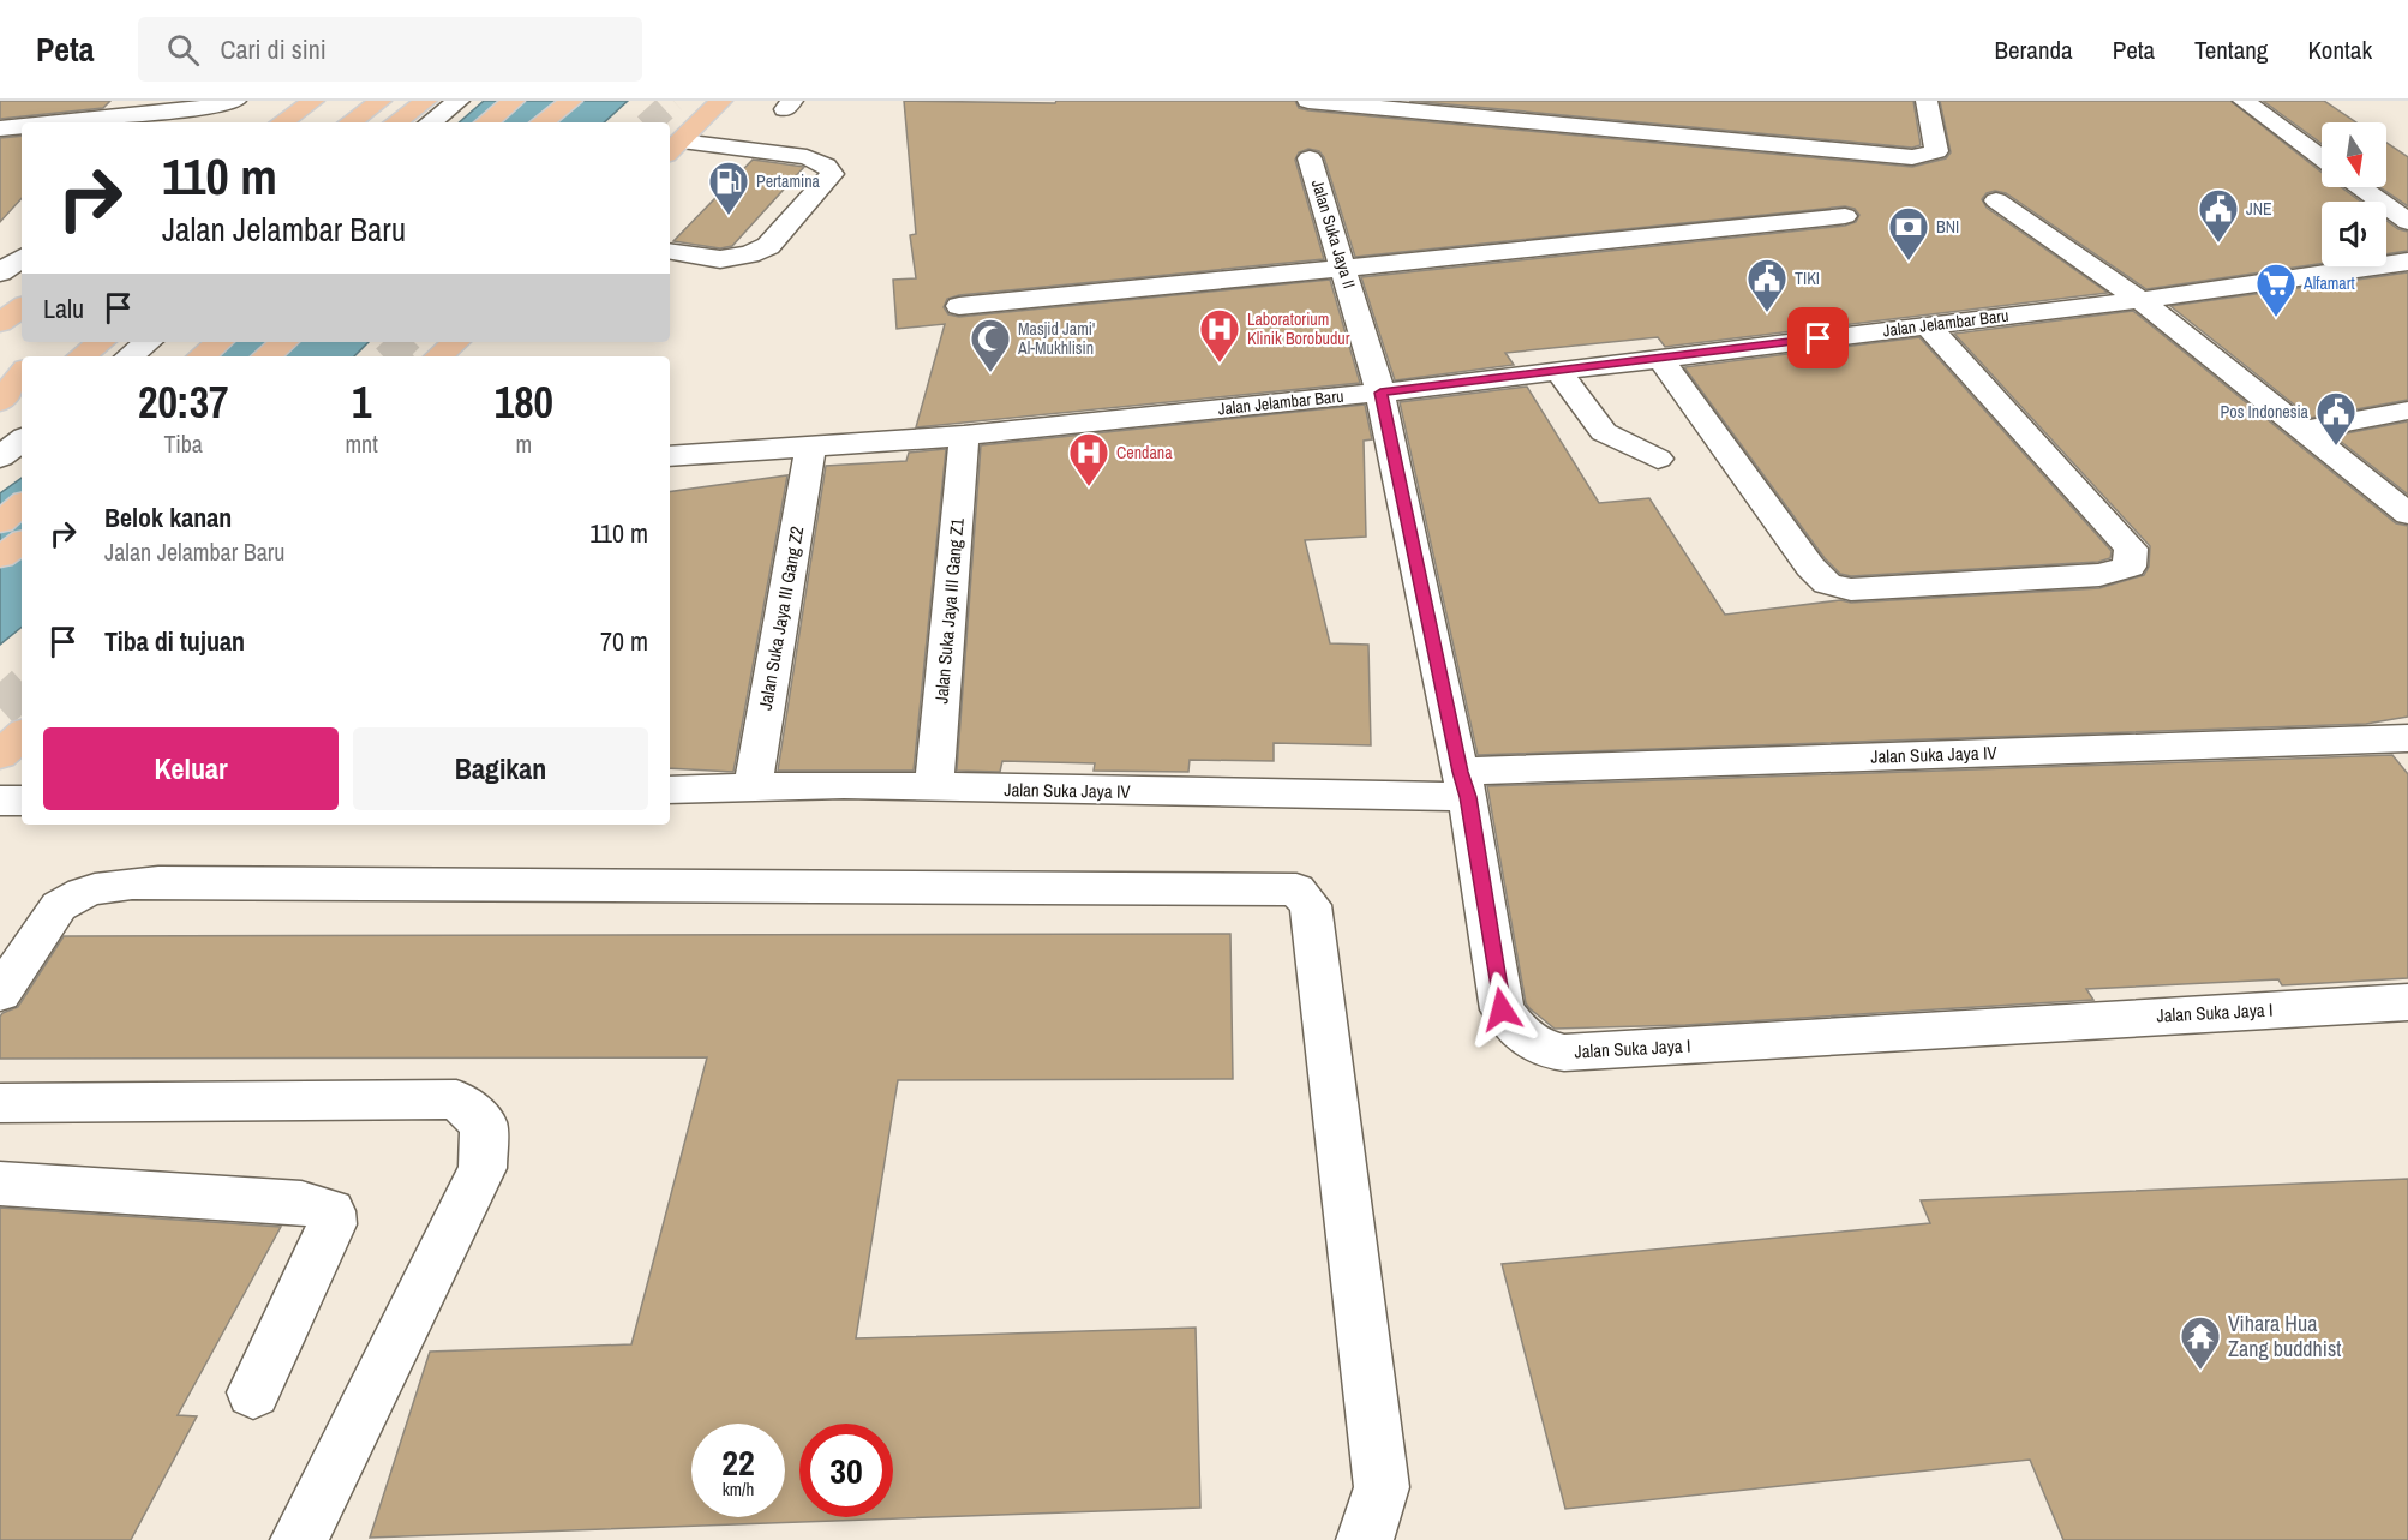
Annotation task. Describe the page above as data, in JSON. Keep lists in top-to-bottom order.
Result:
{
  "streets": {
    "street": [
      "Jalan Suka Jaya II",
      "Jalan Jelambar Baru",
      "Jalan Suka Jaya III Gang Z1",
      "Jalan Suka Jaya III Gang Z2",
      "Jalan Suka Jaya IV",
      "Jalan Suka Jaya I"
    ]
  },
  "crossings": [
    ["Jalan Suka Jaya II", "Jalan Jelambar Baru"],
    ["Jalan Suka Jaya II", "Jalan Suka Jaya I"],
    ["Jalan Jelambar Baru", "Jalan Suka Jaya III Gang Z1"],
    ["Jalan Jelambar Baru", "Jalan Suka Jaya III Gang Z2"],
    ["Jalan Jelambar Baru", "Jalan Suka Jaya I"],
    ["Jalan Suka Jaya III Gang Z1", "Jalan Suka Jaya IV"],
    ["Jalan Suka Jaya III Gang Z2", "Jalan Suka Jaya IV"],
    ["Jalan Suka Jaya IV", "Jalan Suka Jaya I"]
  ],
  "places": {
    "fuel station": ["Pertamina"],
    "public building": ["JNE", "TIKI", "Pos Indonesia"],
    "bank": ["BNI"],
    "supermarket": ["Alfamart"],
    "hospital": ["Laboratorium Klinik Borobudur", "Cendana"],
    "mosque": ["Masjid Jami' Al-Mukhlisin"],
    "temple": ["Vihara Hua Zang buddhist"]
  },
  "north": "bottom",
  "page": {
    "header": "Peta",
    "search": "Cari di sini",
    "nav": [
      "Beranda",
      "Peta",
      "Tentang",
      "Kontak"
    ],
    "turn": ["110 m", "Jalan Jelambar Baru"],
    "then": "Lalu",
    "eta": [
      "20:37",
      "Tiba",
      "1",
      "mnt",
      "180",
      "m"
    ],
    "list": [
      {
        "name": "Belok kanan",
        "note": "Jalan Jelambar Baru",
        "value": "110 m"
      },
      {
        "name": "Tiba di tujuan",
        "value": "70 m"
      }
    ],
    "buttons": ["Keluar", "Bagikan"],
    "speed": "22 km/h",
    "limit": "30"
  }
}
